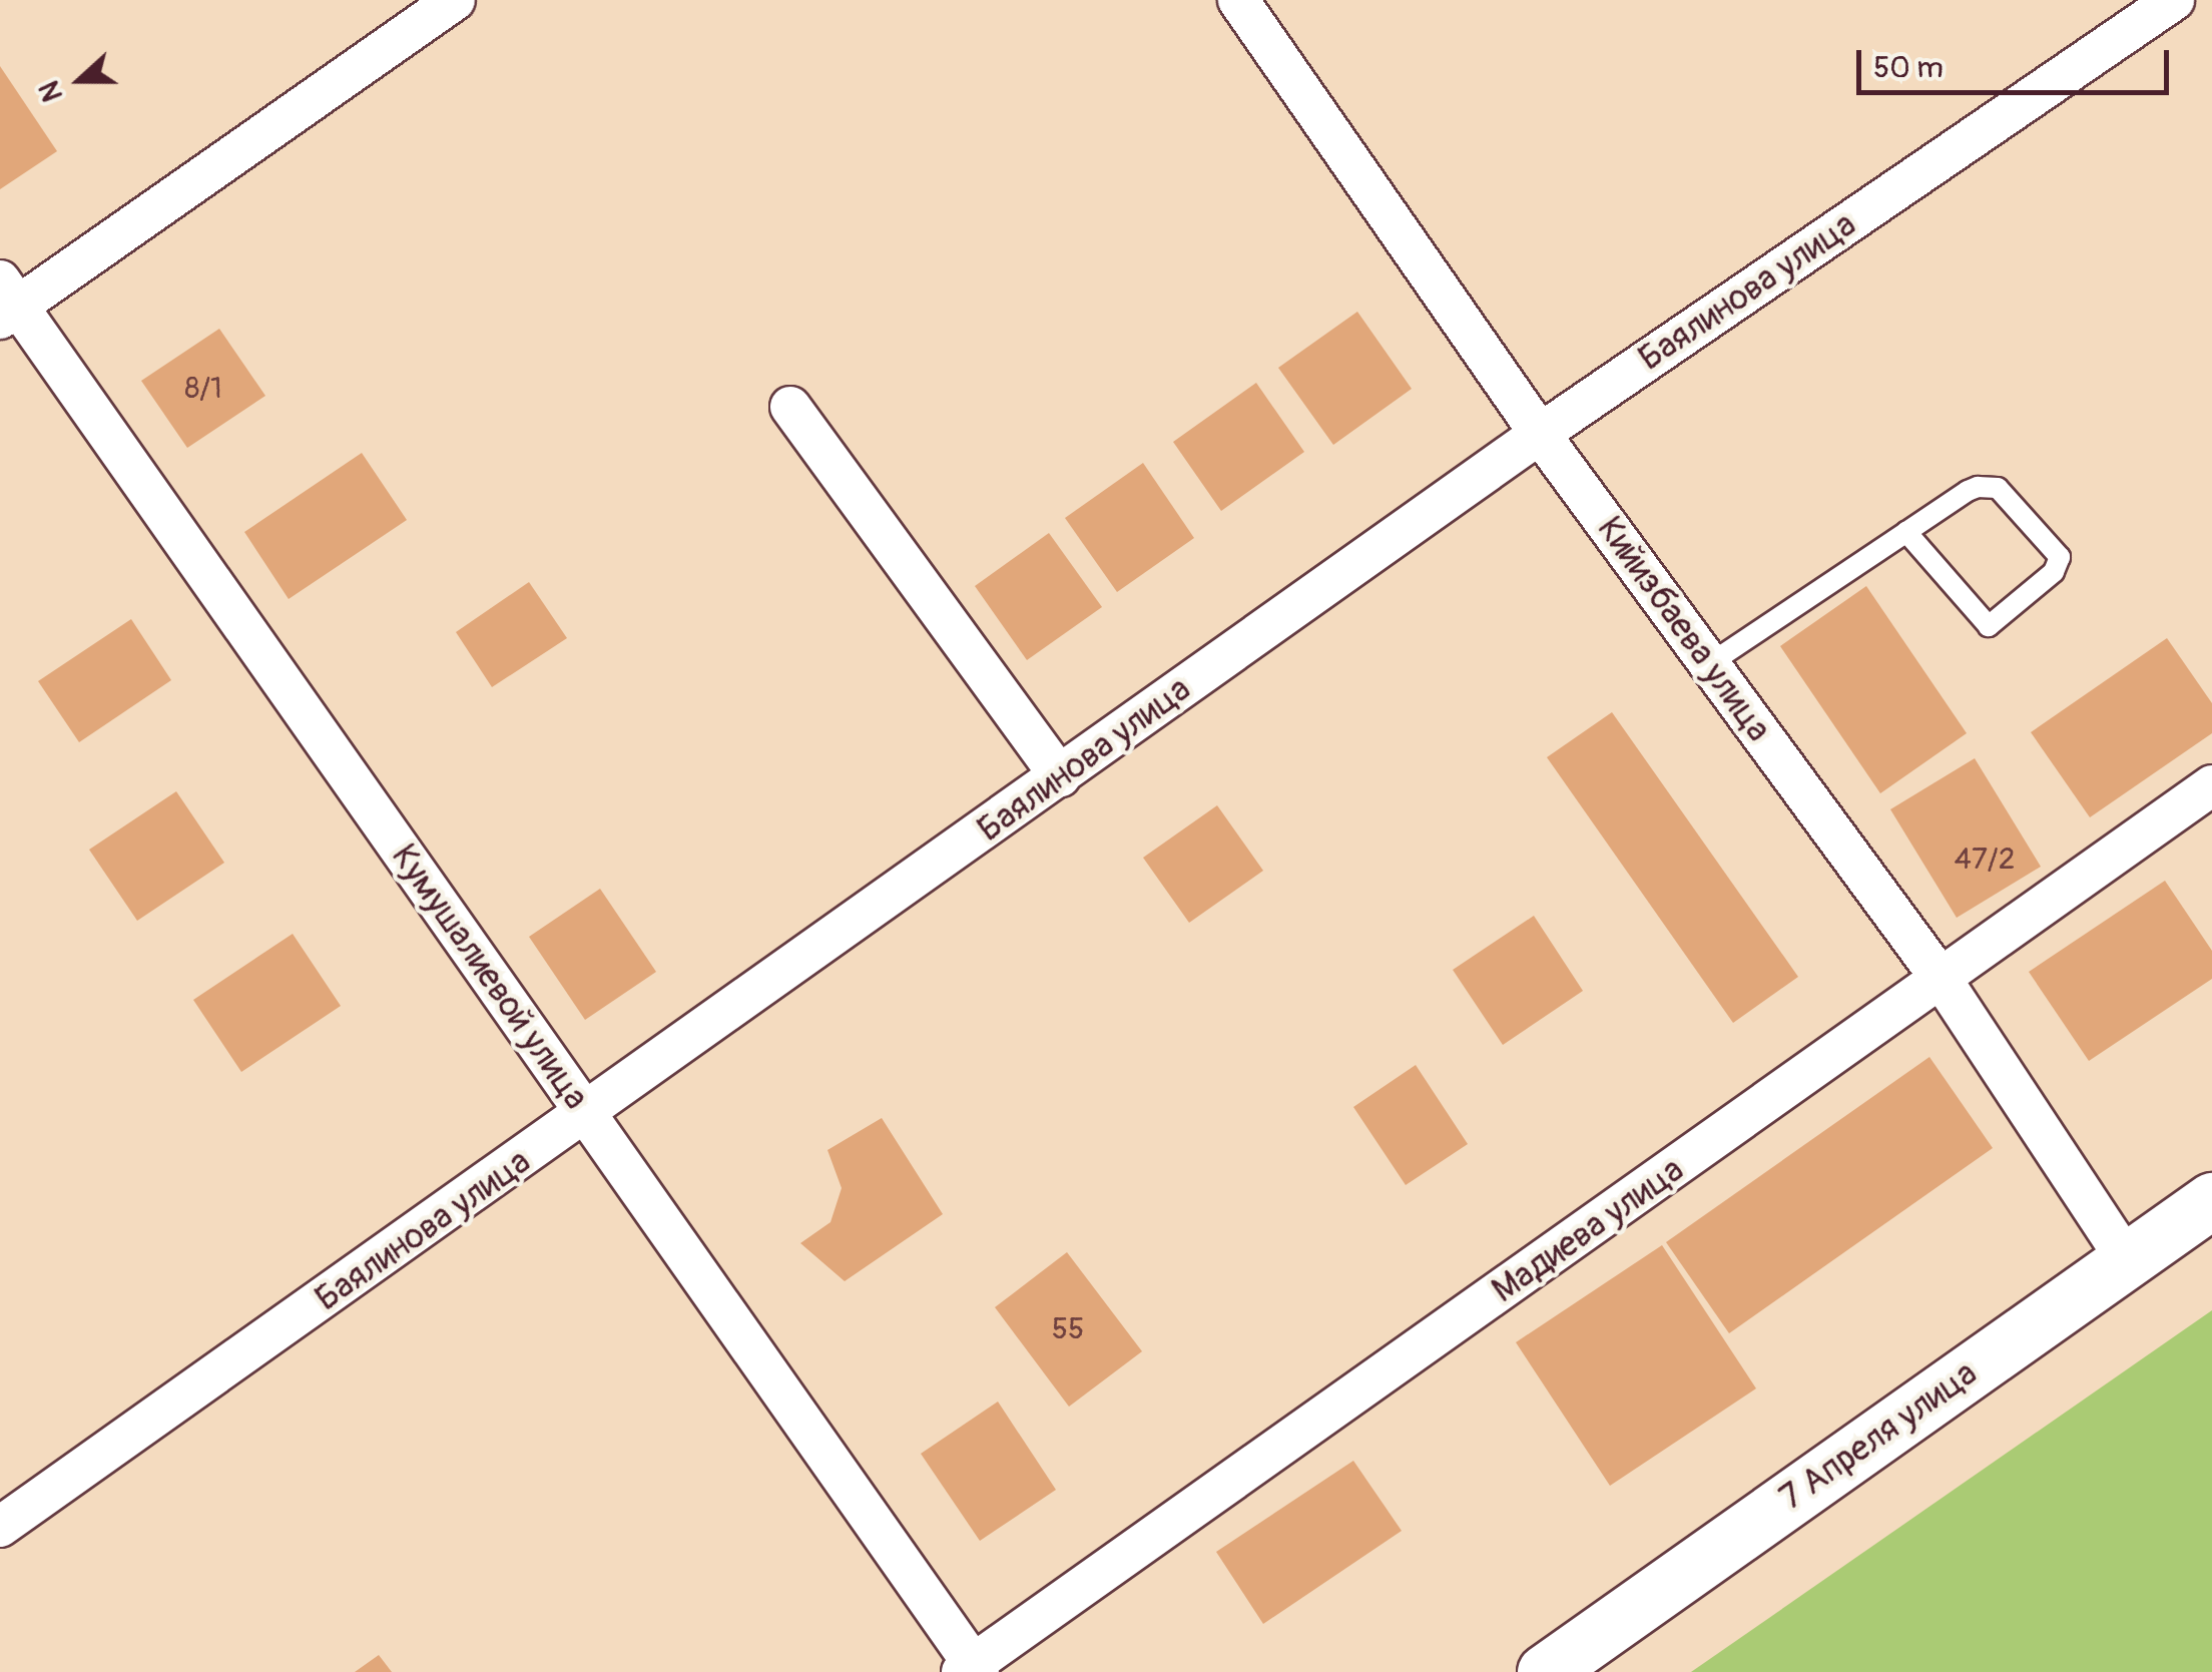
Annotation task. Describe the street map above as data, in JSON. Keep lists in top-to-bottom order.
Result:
{
  "streets": {
    "main road": ["7 Апреля улица"],
    "street": [
      "Баялинова улица",
      "Кийизбаева улица",
      "Кумушалиевой улица",
      "Мадиева улица"
    ]
  },
  "crossings": [
    ["Баялинова улица", "Кийизбаева улица"],
    ["Баялинова улица", "Кумушалиевой улица"],
    ["Кийизбаева улица", "Мадиева улица"],
    ["Кийизбаева улица", "7 Апреля улица"],
    ["Кумушалиевой улица", "Мадиева улица"]
  ],
  "house_numbers": ["8/1", "47/2", "55"],
  "scale_bar": "50 m",
  "north": "left"
}
